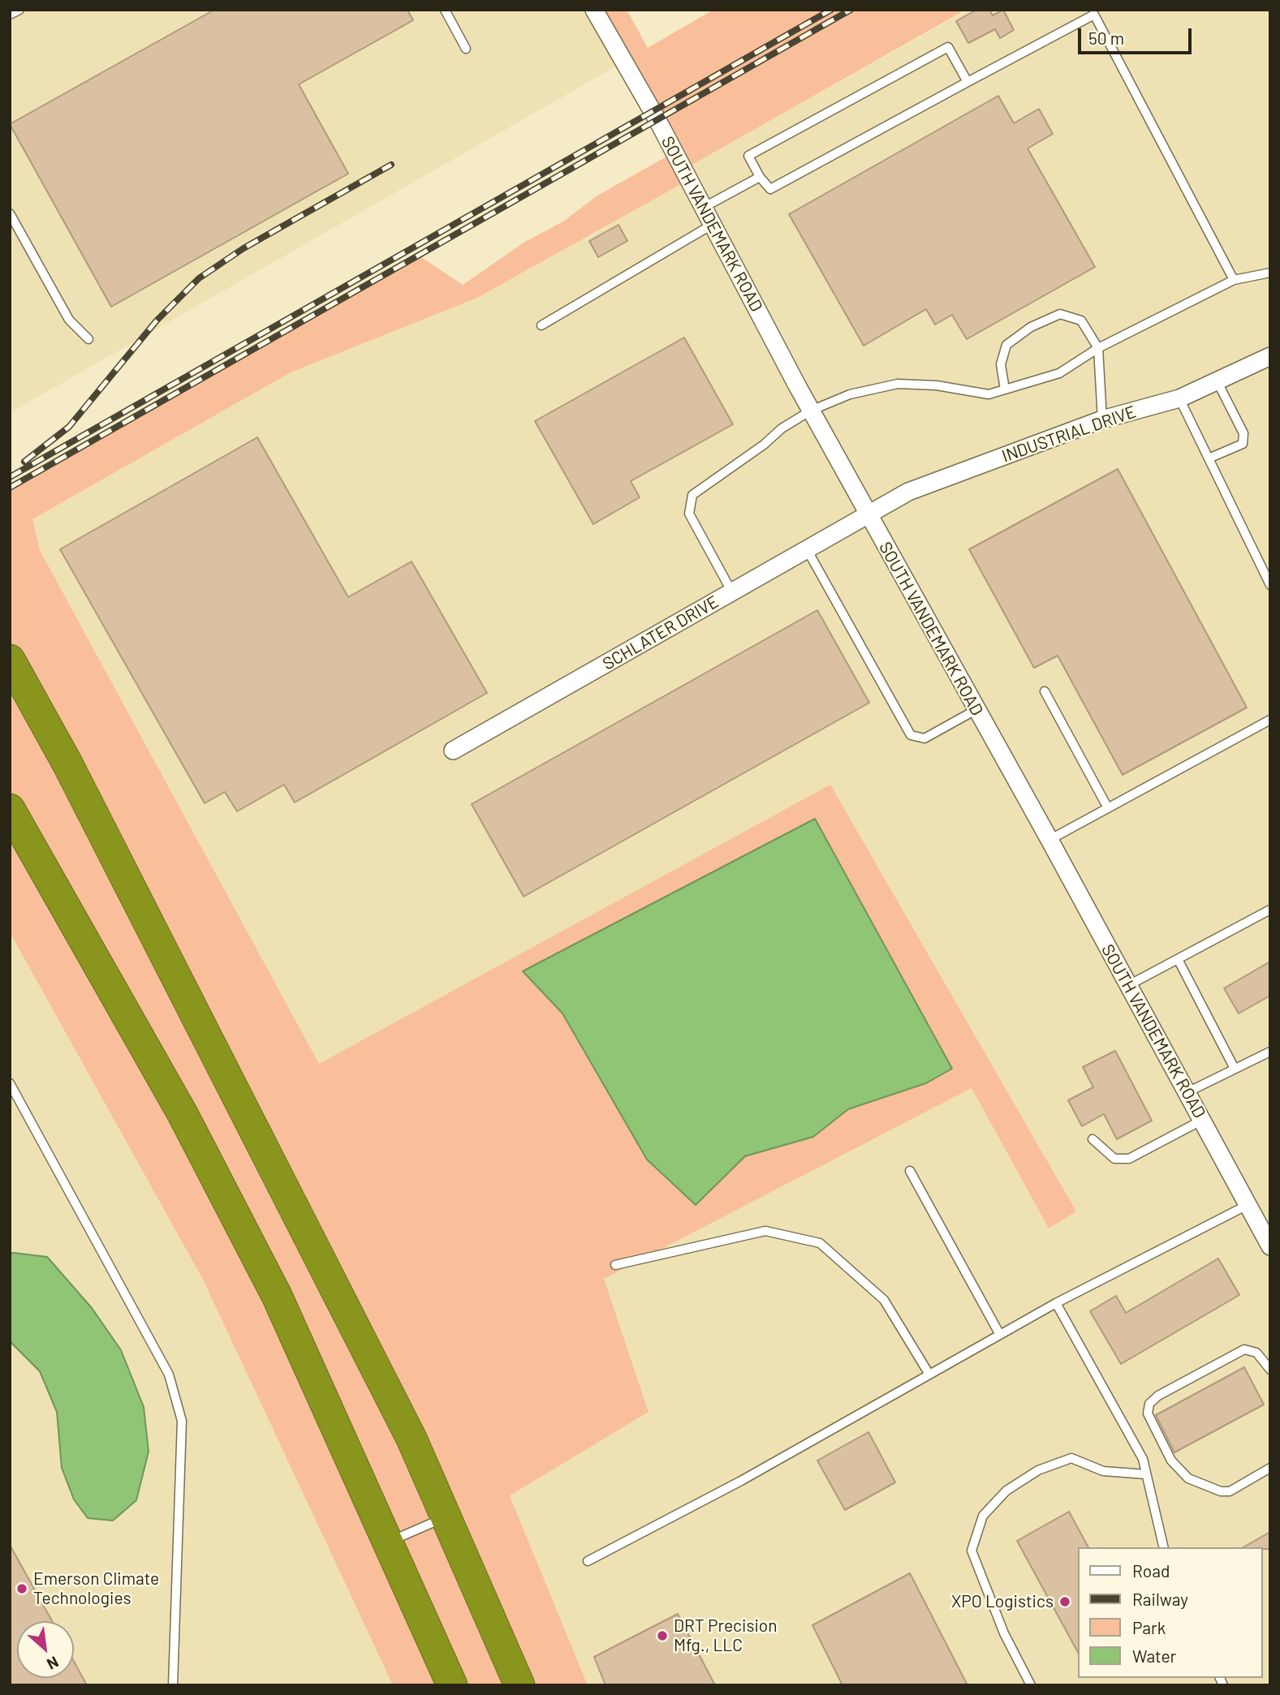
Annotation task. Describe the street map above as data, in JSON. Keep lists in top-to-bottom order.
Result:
{
  "streets": {
    "street": ["SOUTH VANDEMARK ROAD", "INDUSTRIAL DRIVE", "SCHLATER DRIVE"]
  },
  "crossings": [
    ["SOUTH VANDEMARK ROAD", "INDUSTRIAL DRIVE"],
    ["SOUTH VANDEMARK ROAD", "SCHLATER DRIVE"],
    ["INDUSTRIAL DRIVE", "SCHLATER DRIVE"]
  ],
  "places": ["Emerson Climate Technologies", "XPO Logistics", "DRT Precision Mfg., LLC"],
  "legend": [
    "Road",
    "Railway",
    "Park",
    "Water"
  ],
  "scale_bar": "50 m",
  "north": "bottom right"
}
